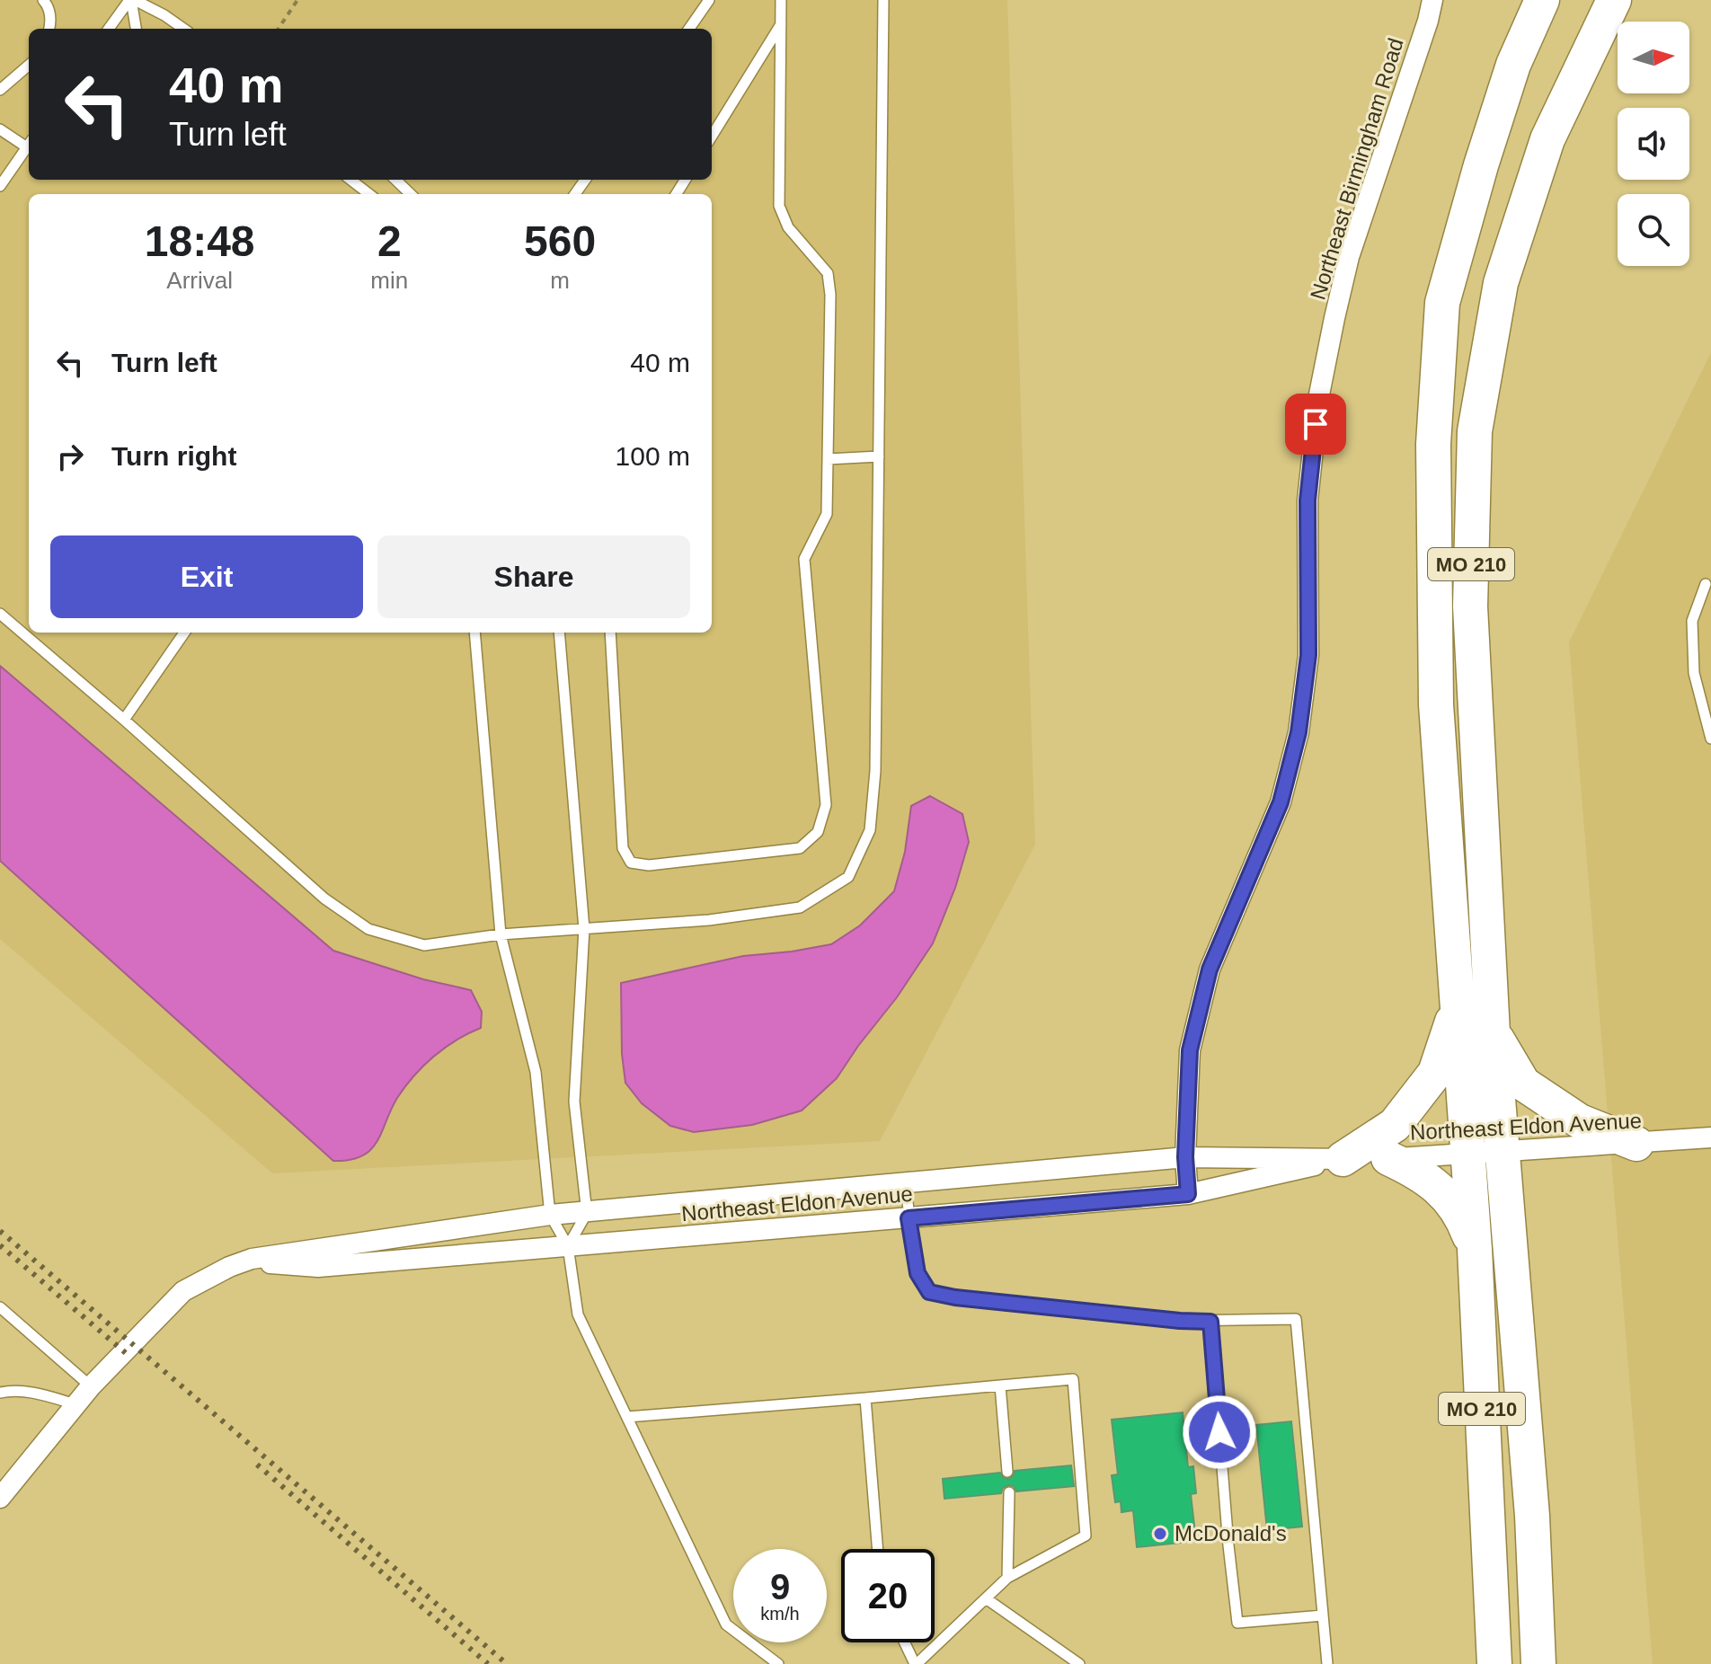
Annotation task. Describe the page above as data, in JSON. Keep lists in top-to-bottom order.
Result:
{
  "streets": {
    "highway": ["MO 210"],
    "street": ["Northeast Birmingham Road", "Northeast Eldon Avenue"]
  },
  "crossings": [
    ["Northeast Birmingham Road", "Northeast Eldon Avenue"],
    ["MO 210", "Northeast Eldon Avenue"]
  ],
  "places": ["McDonald's"],
  "north": "right",
  "page": {
    "turn": ["40 m", "Turn left"],
    "eta": [
      "18:48",
      "Arrival",
      "2",
      "min",
      "560",
      "m"
    ],
    "list": [
      {
        "name": "Turn left",
        "value": "40 m"
      },
      {
        "name": "Turn right",
        "value": "100 m"
      }
    ],
    "buttons": ["Exit", "Share"],
    "speed": "9 km/h",
    "limit": "20"
  }
}
